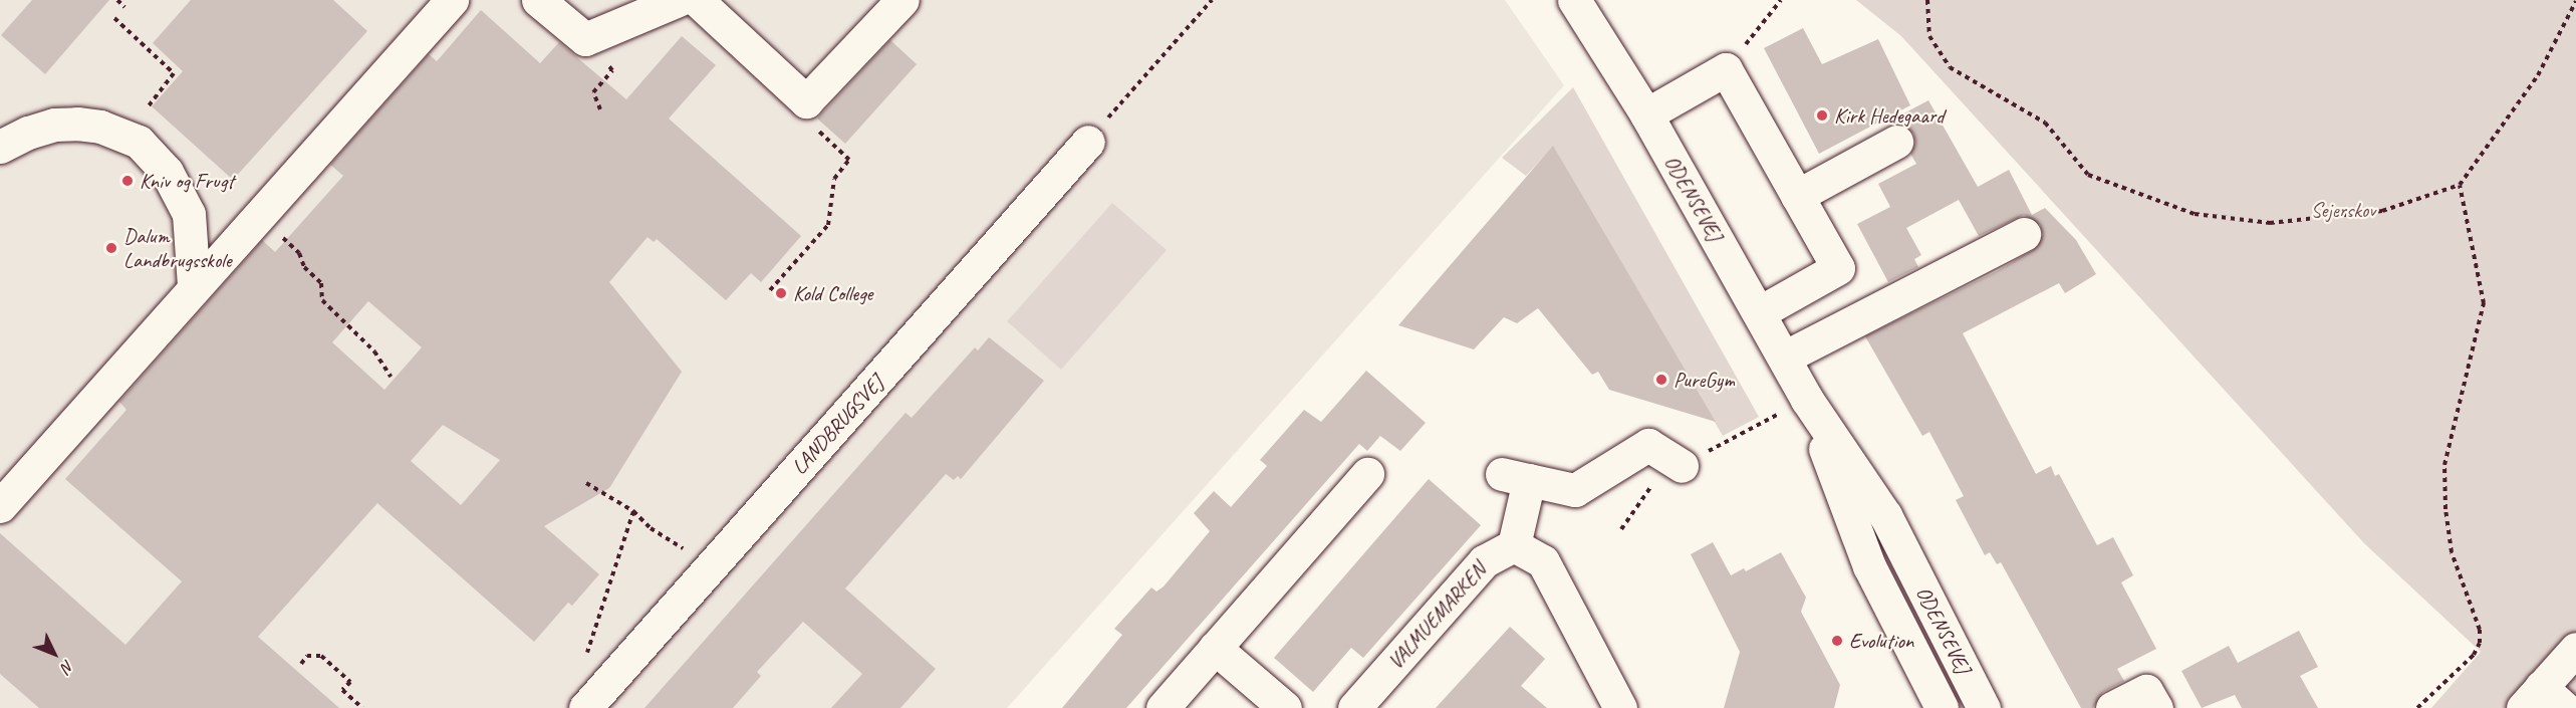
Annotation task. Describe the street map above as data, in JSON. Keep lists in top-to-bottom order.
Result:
{
  "streets": {
    "street": ["ODENSEVEJ", "LANDBRUGSVEJ", "VALMUEMARKEN"]
  },
  "parks": ["Sejerskov"],
  "places": [
    "Kirk Hedegaard",
    "Kniv og Frugt",
    "Dalum Landbrugsskole",
    "Kold College",
    "PureGym",
    "Evolution"
  ],
  "north": "bottom right"
}
